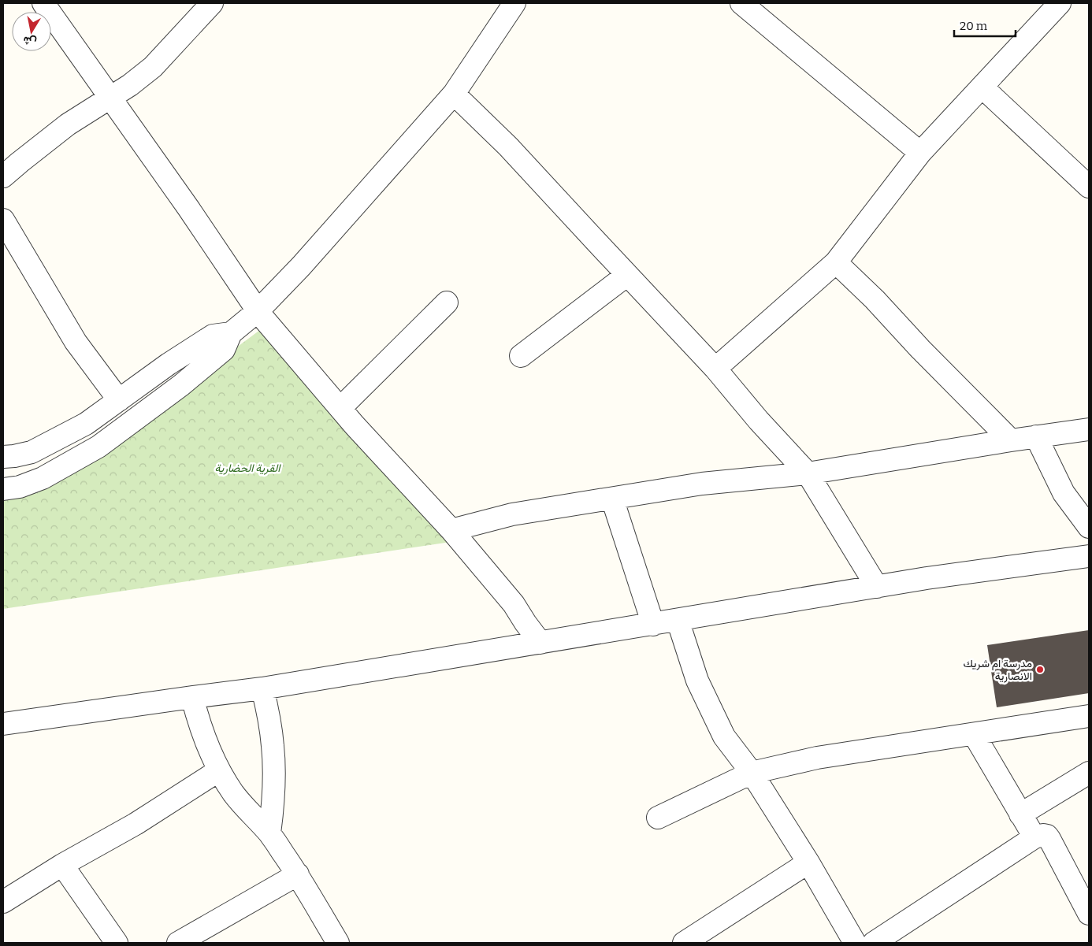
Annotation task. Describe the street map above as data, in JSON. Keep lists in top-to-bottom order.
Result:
{
  "parks": ["القرية الحضارية"],
  "places": ["مدرسة ام شريك الانصارية"],
  "scale_bar": "20 m",
  "north": "bottom"
}
